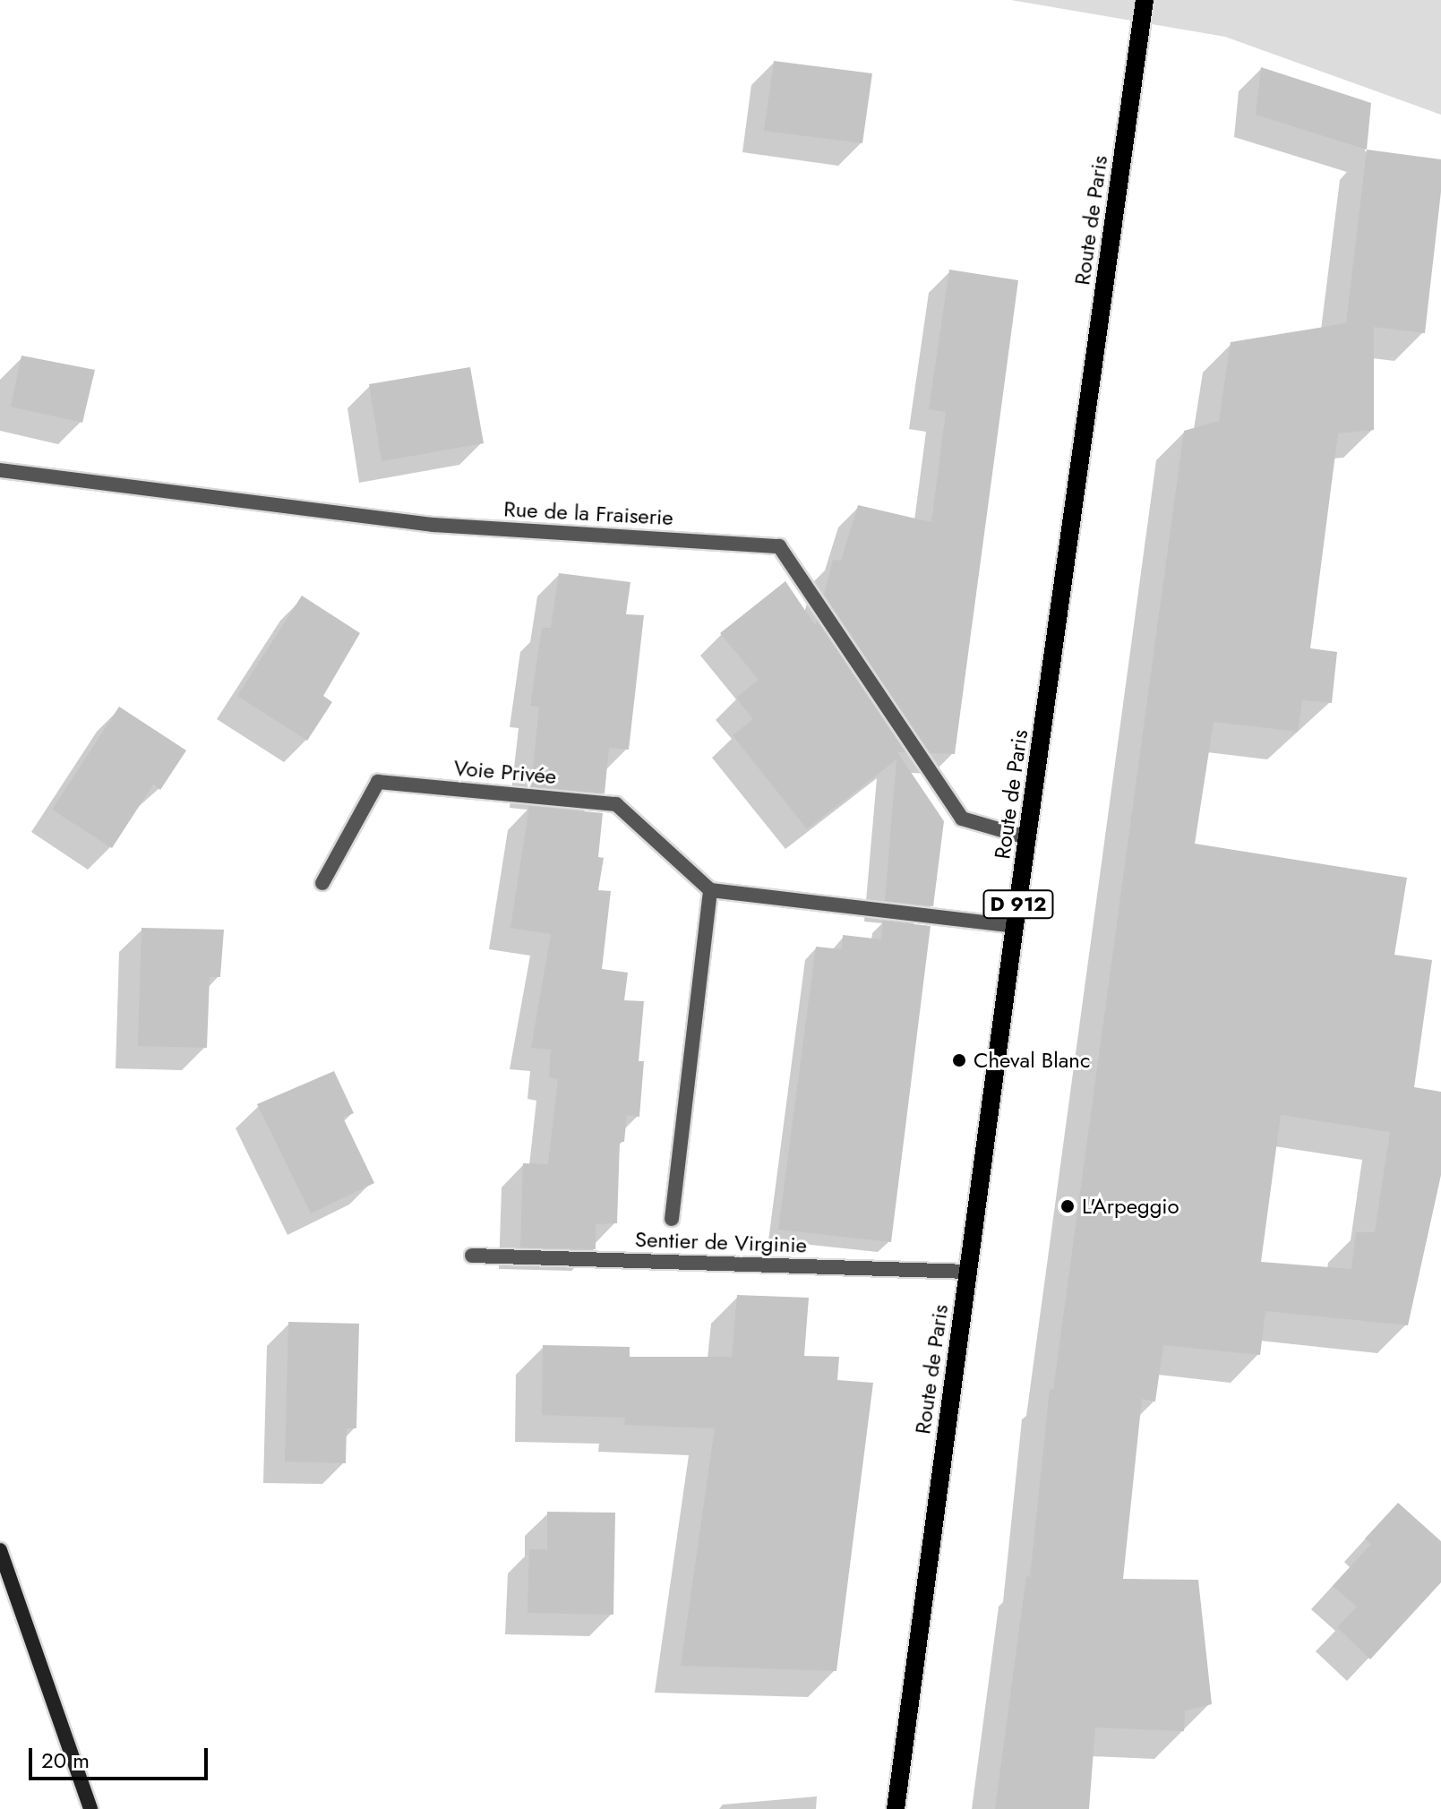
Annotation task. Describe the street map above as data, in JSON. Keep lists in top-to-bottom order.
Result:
{
  "streets": {
    "main road": ["Route de Paris", "D 912"],
    "street": ["Rue de la Fraiserie", "Voie Privée", "Sentier de Virginie"]
  },
  "crossings": [
    ["Route de Paris", "Rue de la Fraiserie"],
    ["Route de Paris", "Sentier de Virginie"]
  ],
  "places": ["Cheval Blanc", "L'Arpeggio"],
  "scale_bar": "20 m"
}
